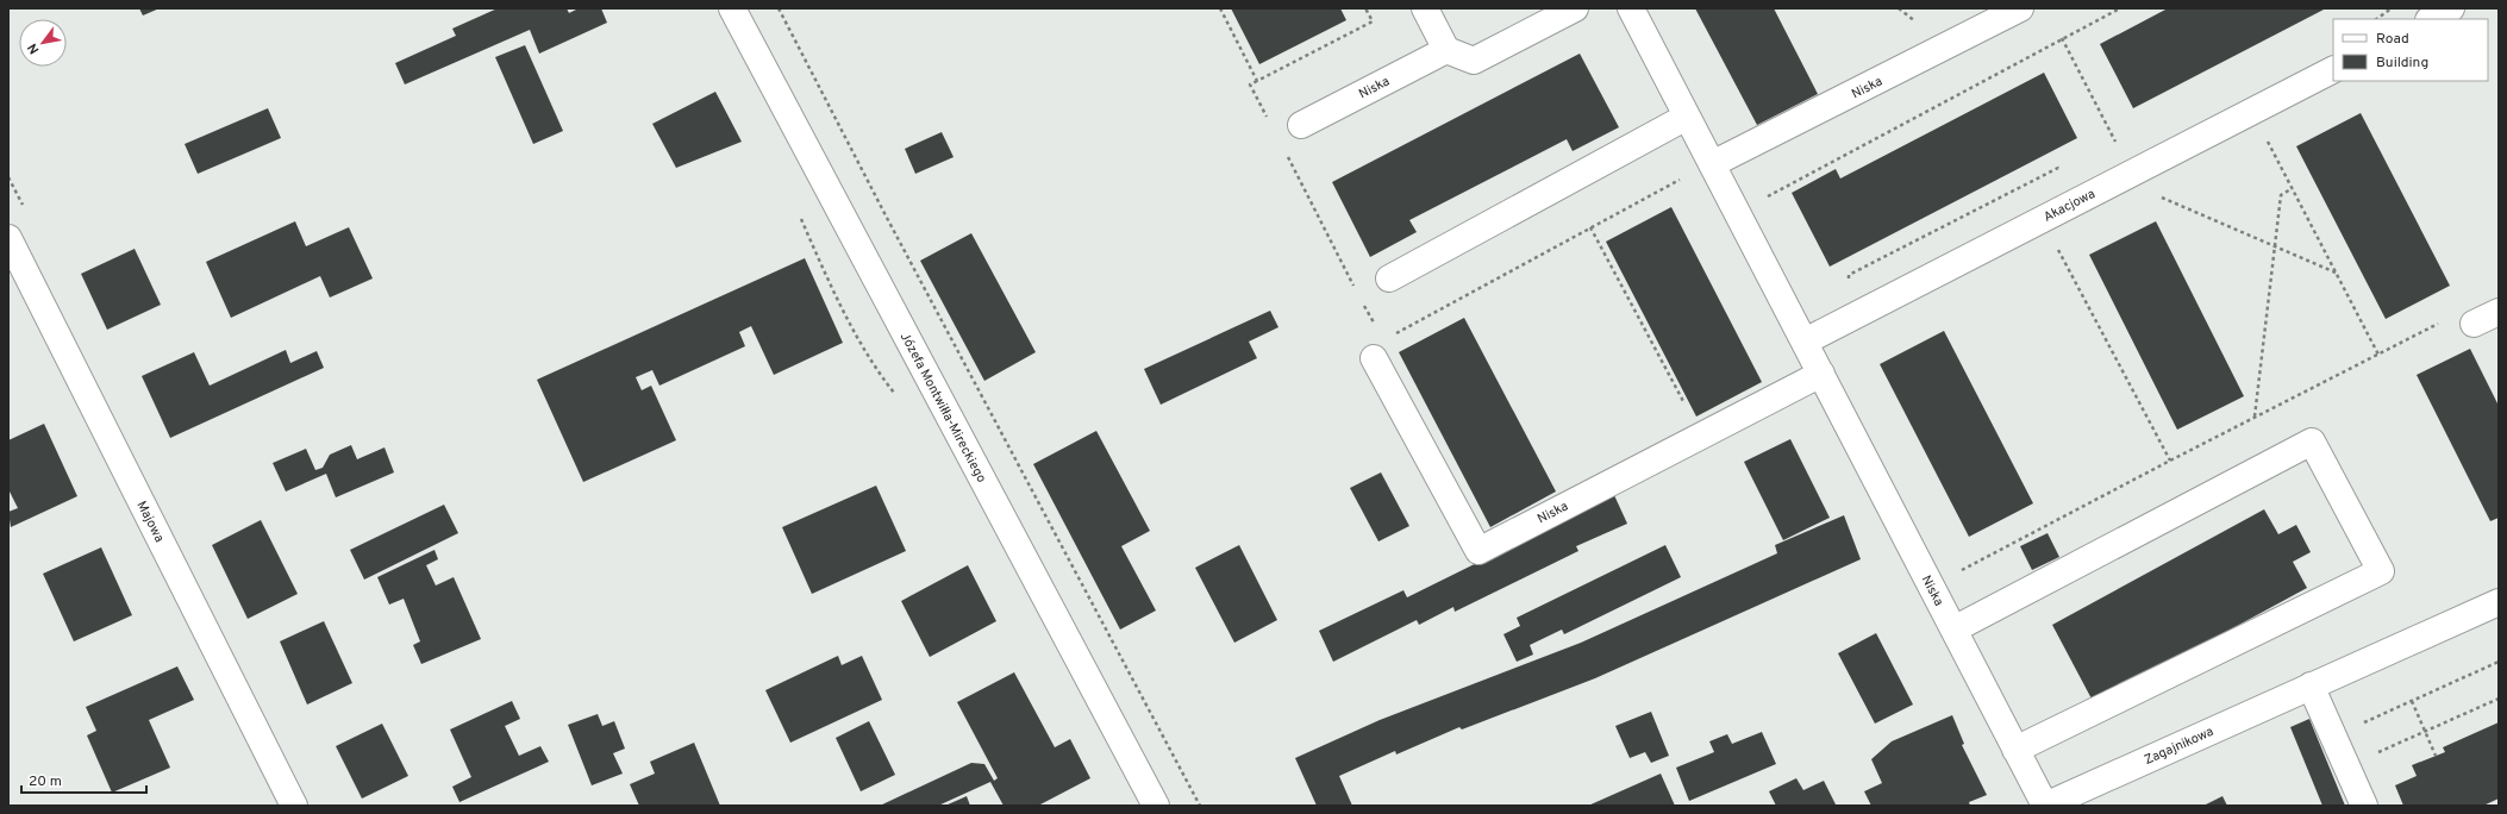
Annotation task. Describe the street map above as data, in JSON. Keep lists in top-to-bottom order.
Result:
{
  "streets": {
    "street": [
      "Niska",
      "Akacjowa",
      "Józefa Montwiłła-Mireckiego",
      "Majowa",
      "Zagajnikowa"
    ]
  },
  "crossings": [
    ["Niska", "Akacjowa"],
    ["Niska", "Zagajnikowa"]
  ],
  "legend": ["Road", "Building"],
  "scale_bar": "20 m",
  "north": "bottom left"
}
